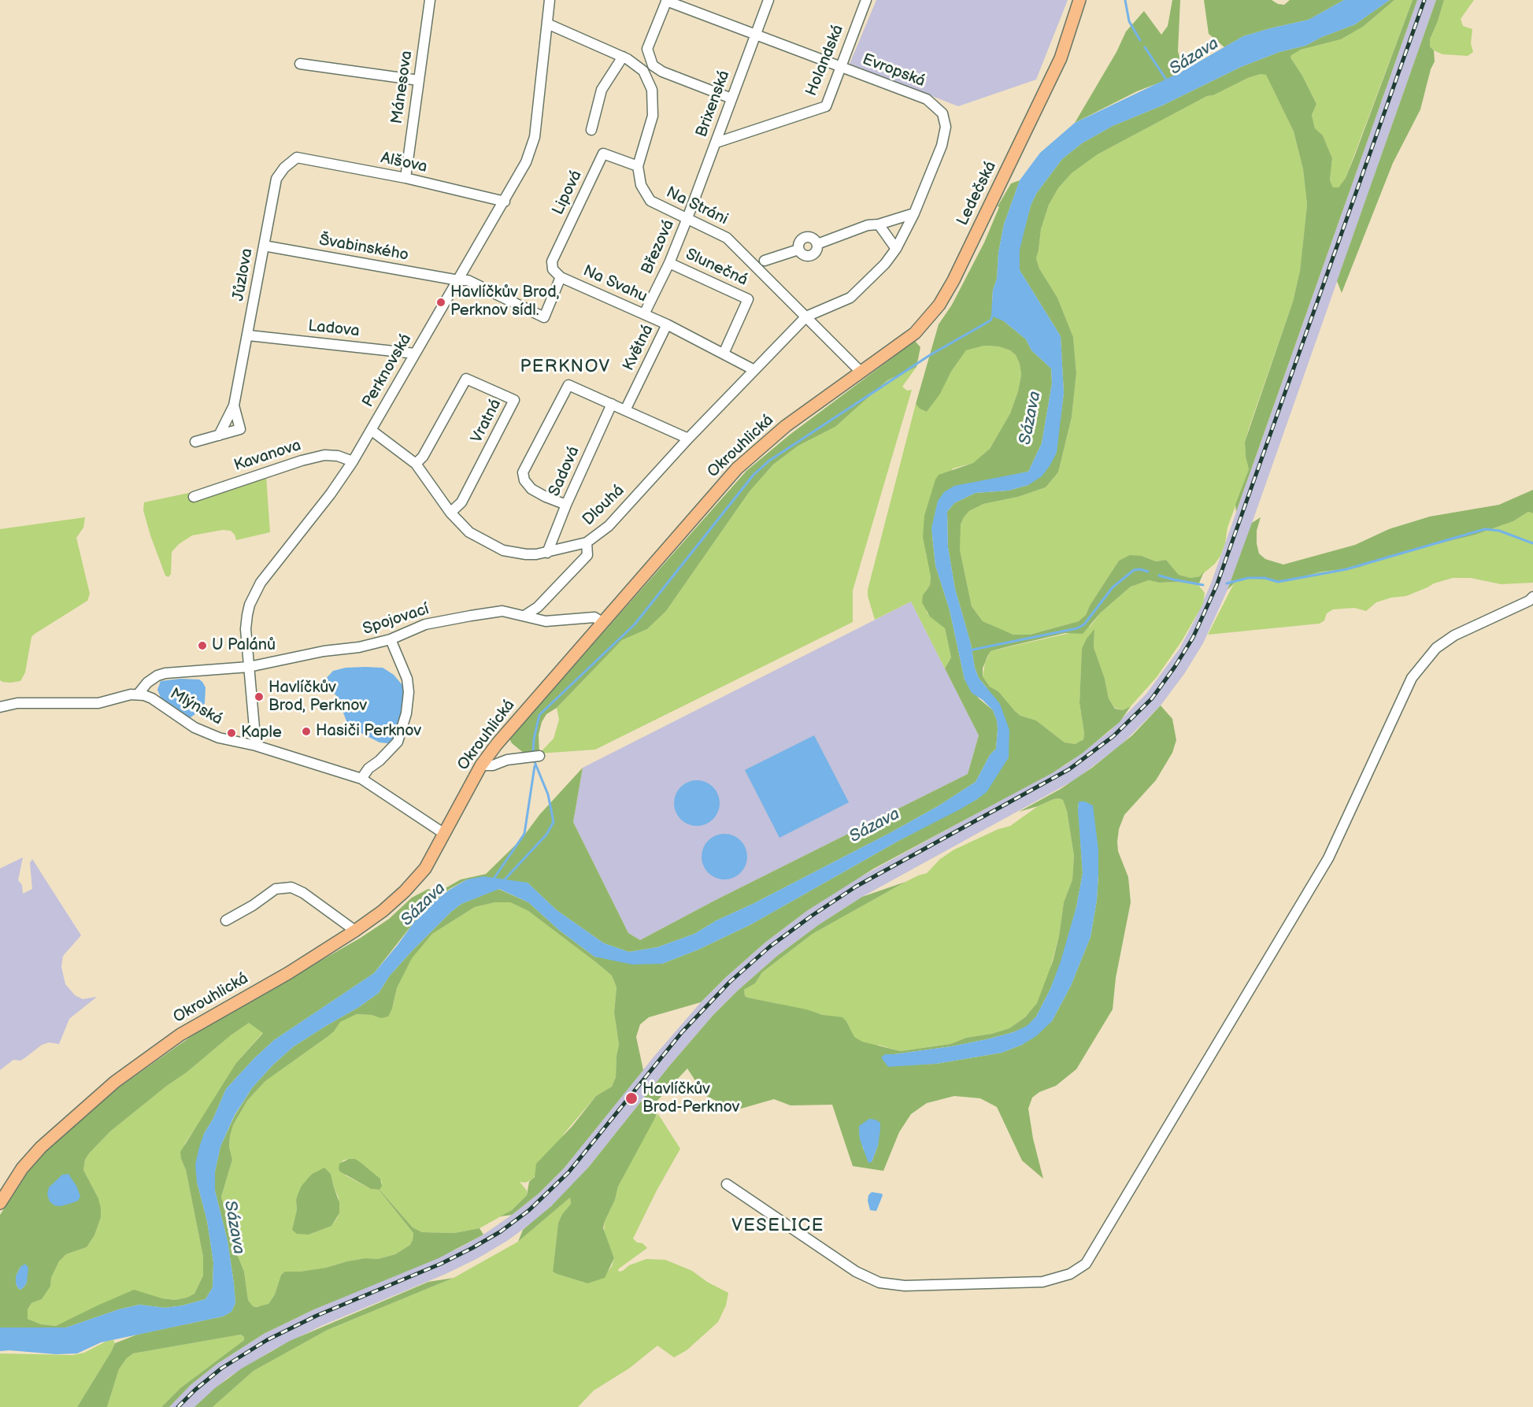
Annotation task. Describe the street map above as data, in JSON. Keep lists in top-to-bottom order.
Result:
{
  "streets": {
    "main road": ["Ledečská", "Okrouhlická"],
    "street": [
      "Holandská",
      "Evropská",
      "Mánesova",
      "Brixenská",
      "Alšova",
      "Lipová",
      "Na Stráni",
      "Březová",
      "Švabinského",
      "Slunečná",
      "Jůzlova",
      "Na Svahu",
      "Ladova",
      "Květná",
      "Perknovská",
      "Vratná",
      "Kavanova",
      "Sadová",
      "Dlouhá",
      "Spojovací",
      "Mlýnská"
    ]
  },
  "crossings": [
    ["Holandská", "Evropská"],
    ["Holandská", "Brixenská"],
    ["Evropská", "Brixenská"],
    ["Evropská", "Na Stráni"],
    ["Evropská", "Dlouhá"],
    ["Mánesova", "Alšova"],
    ["Brixenská", "Na Stráni"],
    ["Brixenská", "Březová"],
    ["Alšova", "Jůzlova"],
    ["Alšova", "Perknovská"],
    ["Lipová", "Na Stráni"],
    ["Lipová", "Na Svahu"],
    ["Ledečská", "Na Stráni"],
    ["Ledečská", "Okrouhlická"],
    ["Na Stráni", "Březová"],
    ["Na Stráni", "Okrouhlická"],
    ["Na Stráni", "Dlouhá"],
    ["Březová", "Slunečná"],
    ["Březová", "Na Svahu"],
    ["Švabinského", "Jůzlova"],
    ["Švabinského", "Na Svahu"],
    ["Švabinského", "Perknovská"],
    ["Slunečná", "Na Svahu"],
    ["Jůzlova", "Ladova"],
    ["Na Svahu", "Květná"],
    ["Na Svahu", "Perknovská"],
    ["Na Svahu", "Dlouhá"],
    ["Ladova", "Perknovská"],
    ["Perknovská", "Kavanova"],
    ["Perknovská", "Dlouhá"],
    ["Perknovská", "Spojovací"],
    ["Perknovská", "Mlýnská"],
    ["Vratná", "Dlouhá"],
    ["Okrouhlická", "Spojovací"],
    ["Okrouhlická", "Mlýnská"],
    ["Sadová", "Dlouhá"],
    ["Spojovací", "Mlýnská"]
  ],
  "districts": ["PERKNOV", "VESELICE"],
  "water": ["Sázava"],
  "places": [
    "Havlíčkův Brod, Perknov sídl.",
    "U Palánů",
    "Havlíčkův Brod, Perknov",
    "Hasiči Perknov",
    "Kaple",
    "Havlíčkův Brod-Perknov"
  ]
}
